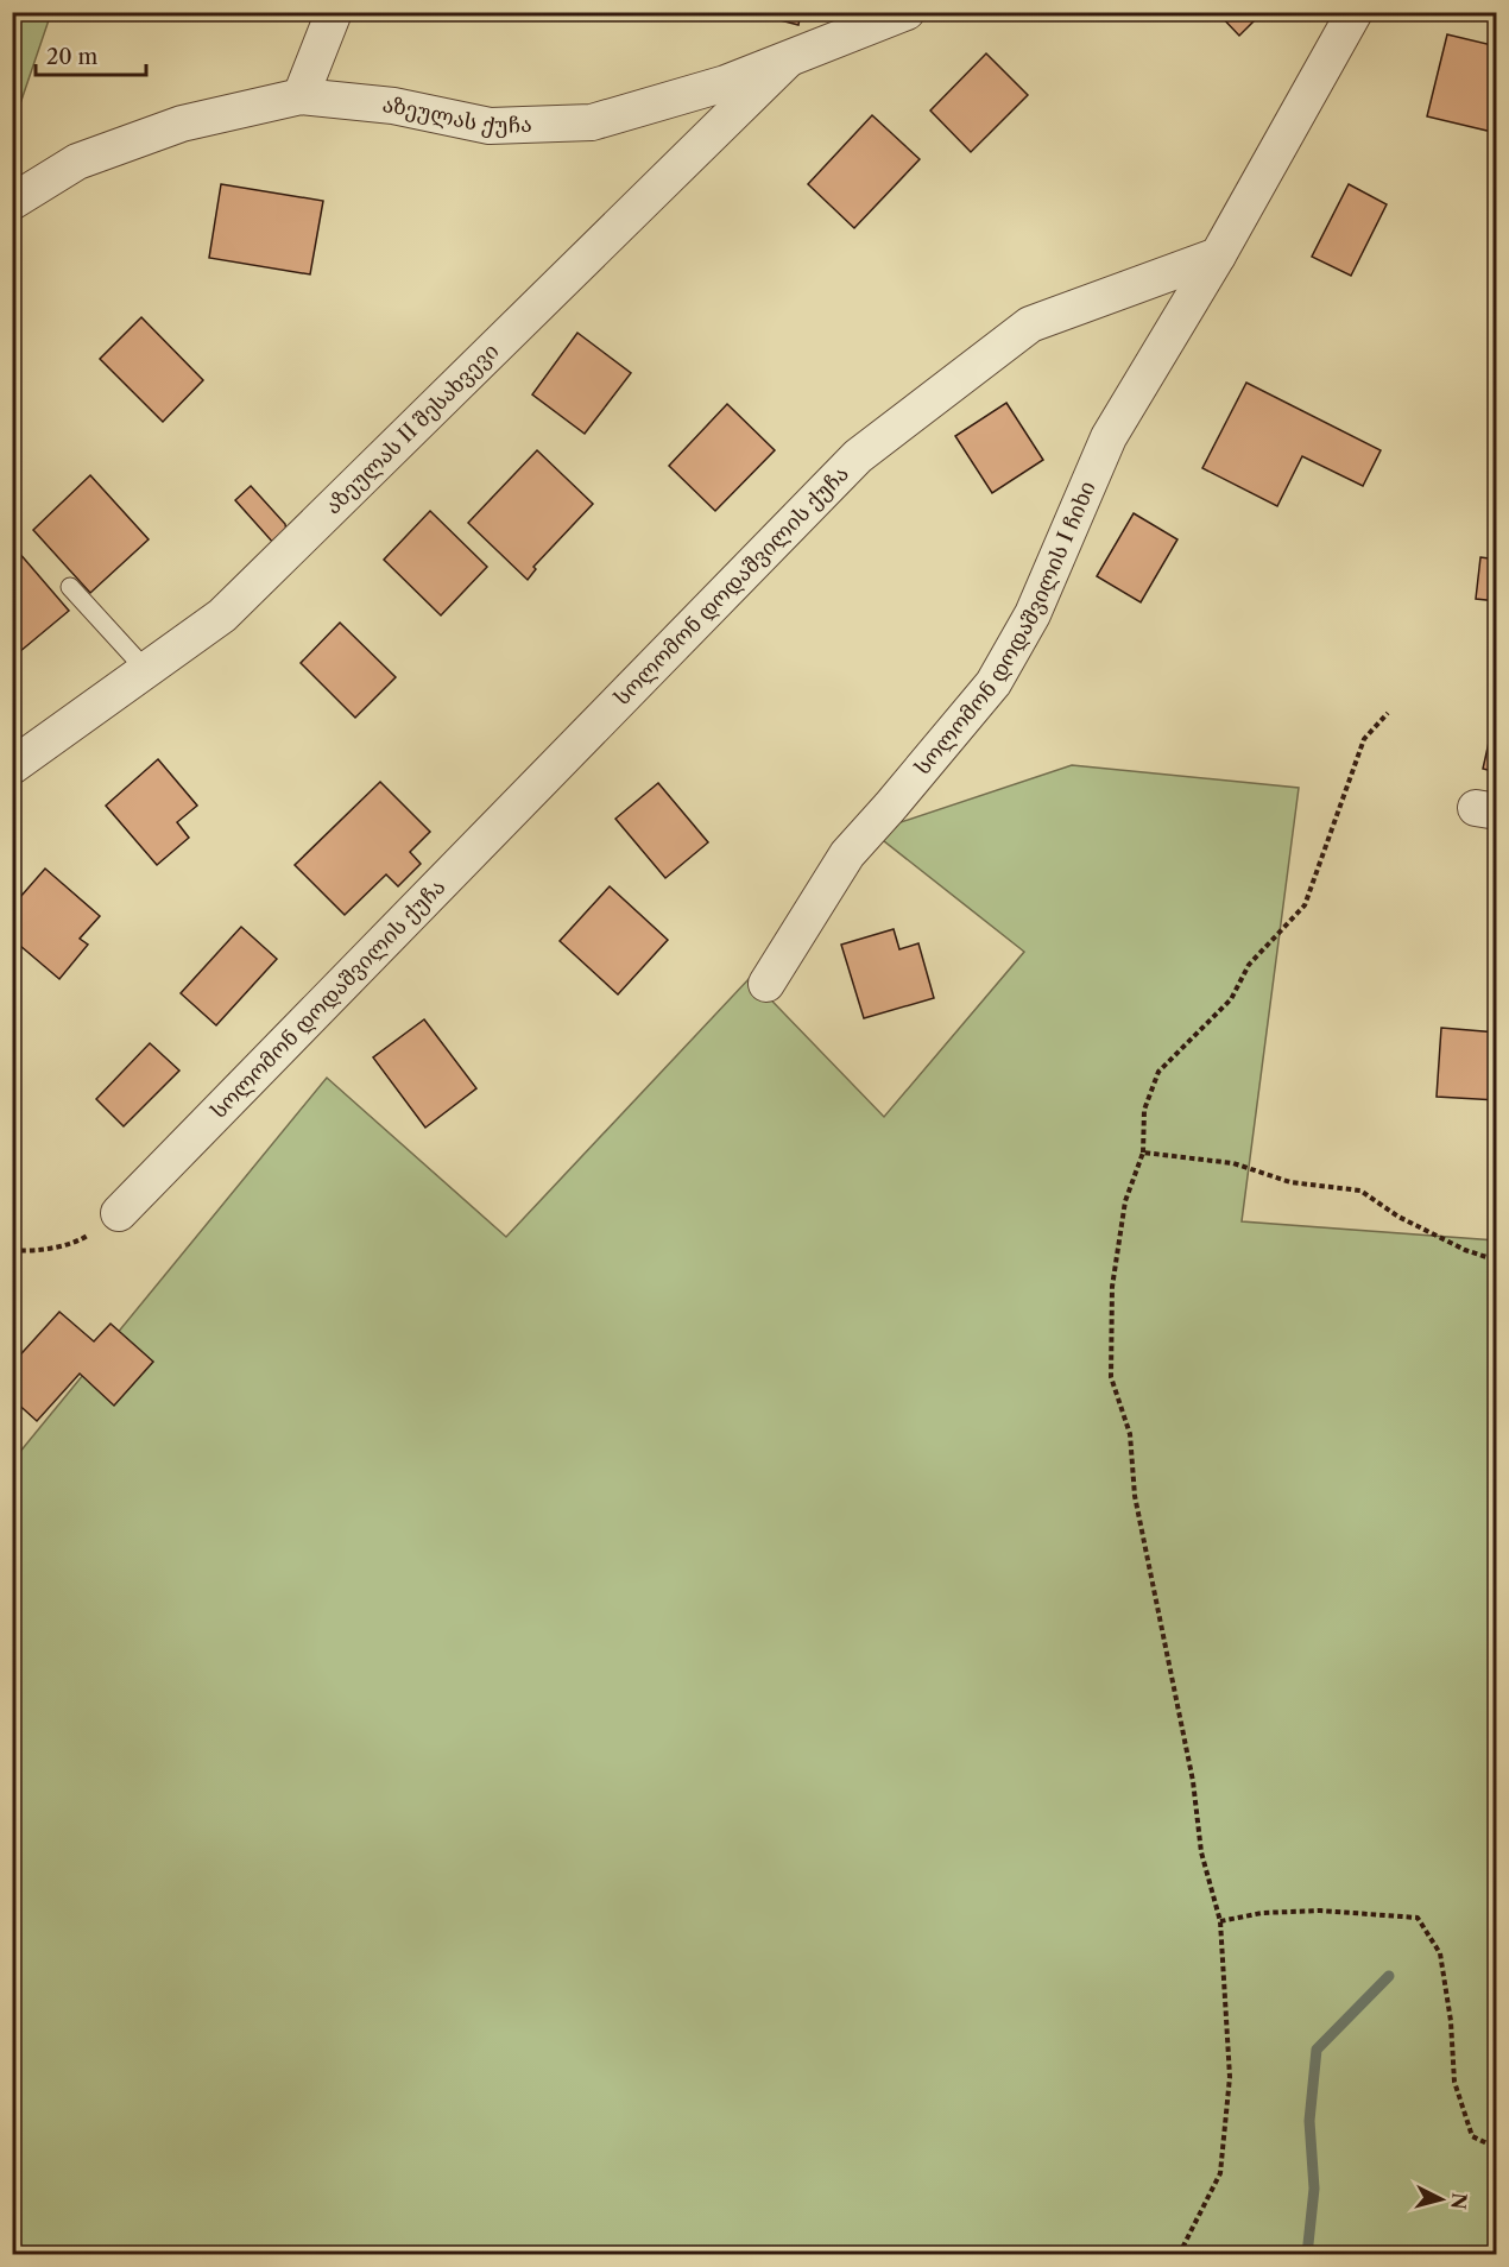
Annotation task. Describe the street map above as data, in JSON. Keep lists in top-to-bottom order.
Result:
{
  "streets": {
    "street": [
      "აზეულას ქუჩა",
      "აზეულას II შესახვევი",
      "სოლომონ დოდაშვილის ქუჩა",
      "სოლომონ დოდაშვილის I ჩიხი"
    ]
  },
  "crossings": [
    ["აზეულას ქუჩა", "აზეულას II შესახვევი"],
    ["სოლომონ დოდაშვილის ქუჩა", "სოლომონ დოდაშვილის I ჩიხი"]
  ],
  "scale_bar": "20 m",
  "north": "right"
}
